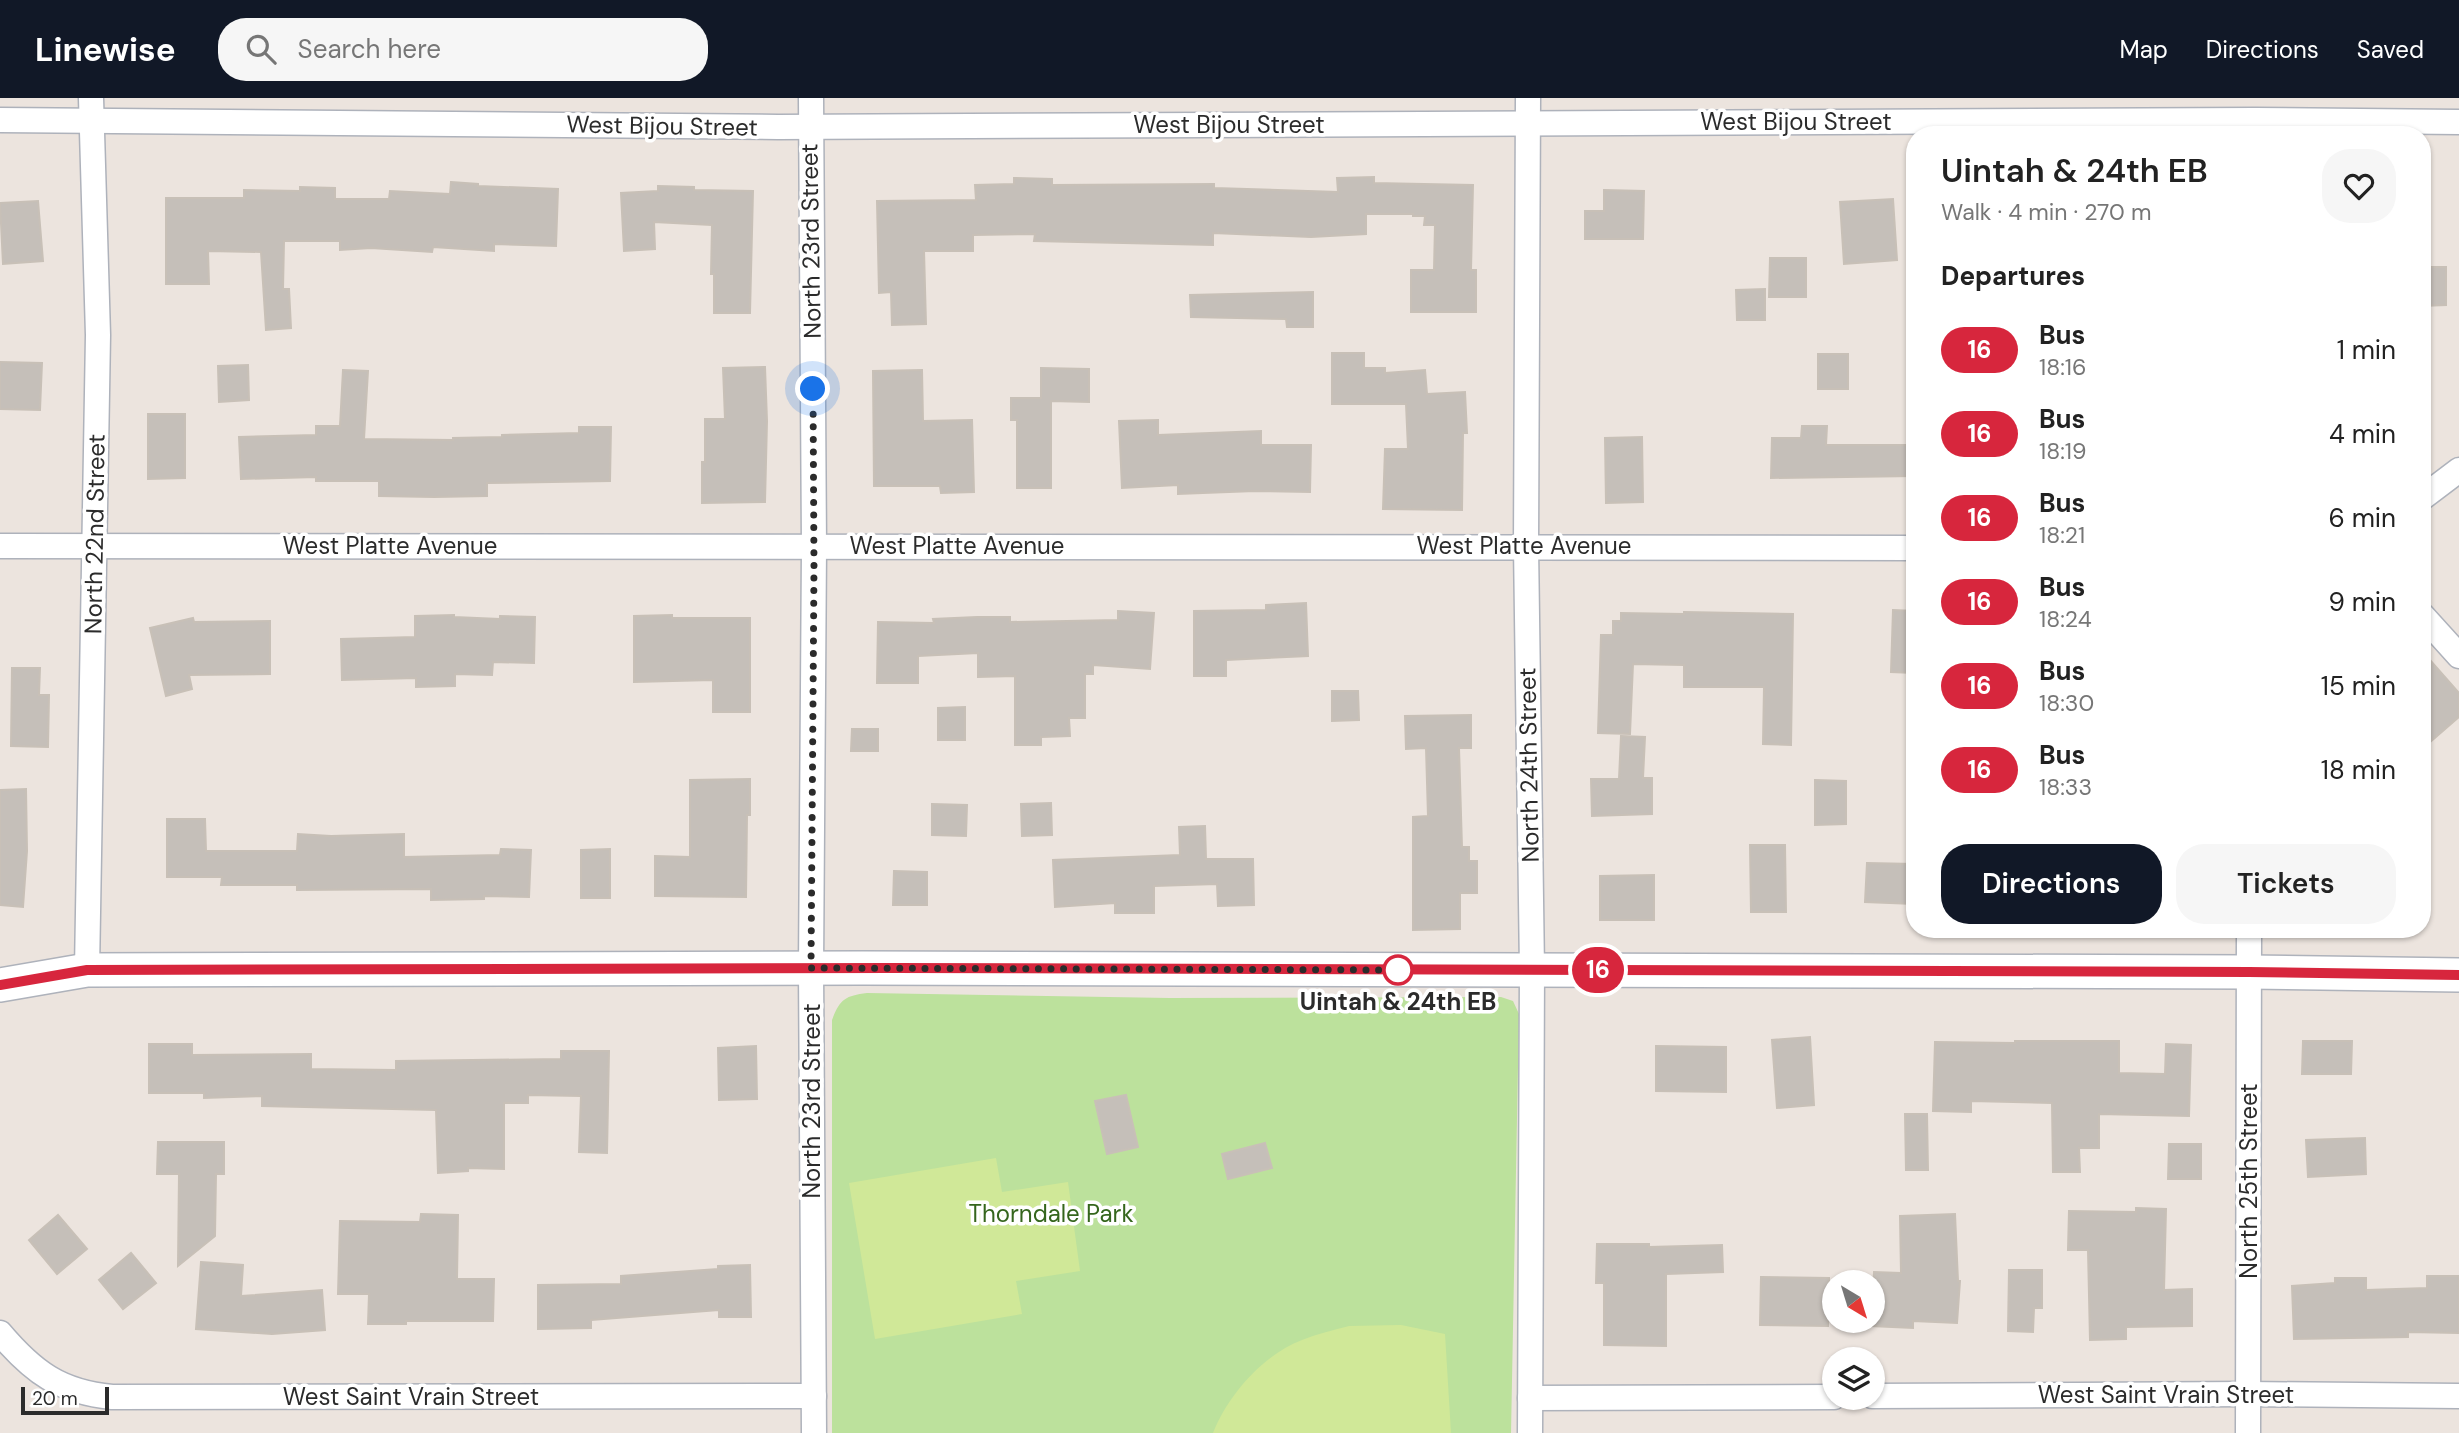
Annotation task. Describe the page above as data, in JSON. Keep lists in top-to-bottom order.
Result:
{
  "streets": {
    "street": [
      "West Bijou Street",
      "North 23rd Street",
      "North 22nd Street",
      "West Platte Avenue",
      "North 24th Street",
      "North 25th Street",
      "West Saint Vrain Street"
    ]
  },
  "crossings": [
    ["West Bijou Street", "North 23rd Street"],
    ["West Bijou Street", "North 22nd Street"],
    ["West Bijou Street", "North 24th Street"],
    ["North 23rd Street", "West Platte Avenue"],
    ["North 23rd Street", "West Saint Vrain Street"],
    ["North 22nd Street", "West Platte Avenue"],
    ["West Platte Avenue", "North 24th Street"],
    ["North 25th Street", "West Saint Vrain Street"]
  ],
  "parks": ["Thorndale Park"],
  "places": ["Uintah & 24th EB"],
  "lines": ["bus line 16"],
  "scale_bar": "20 m",
  "north": "bottom right",
  "page": {
    "header": "Linewise",
    "search": "Search here",
    "nav": ["Map", "Directions", "Saved"],
    "on_map": "16",
    "heading": [
      ["Uintah & 24th EB", "Walk · 4 min · 270 m"],
      "Departures"
    ],
    "list": [
      {
        "mark": "16",
        "name": "Bus",
        "note": "18:16",
        "value": "1 min"
      },
      {
        "mark": "16",
        "name": "Bus",
        "note": "18:19",
        "value": "4 min"
      },
      {
        "mark": "16",
        "name": "Bus",
        "note": "18:21",
        "value": "6 min"
      },
      {
        "mark": "16",
        "name": "Bus",
        "note": "18:24",
        "value": "9 min"
      },
      {
        "mark": "16",
        "name": "Bus",
        "note": "18:30",
        "value": "15 min"
      },
      {
        "mark": "16",
        "name": "Bus",
        "note": "18:33",
        "value": "18 min"
      }
    ],
    "buttons": ["Directions", "Tickets"],
    "scale": "20 m"
  }
}
